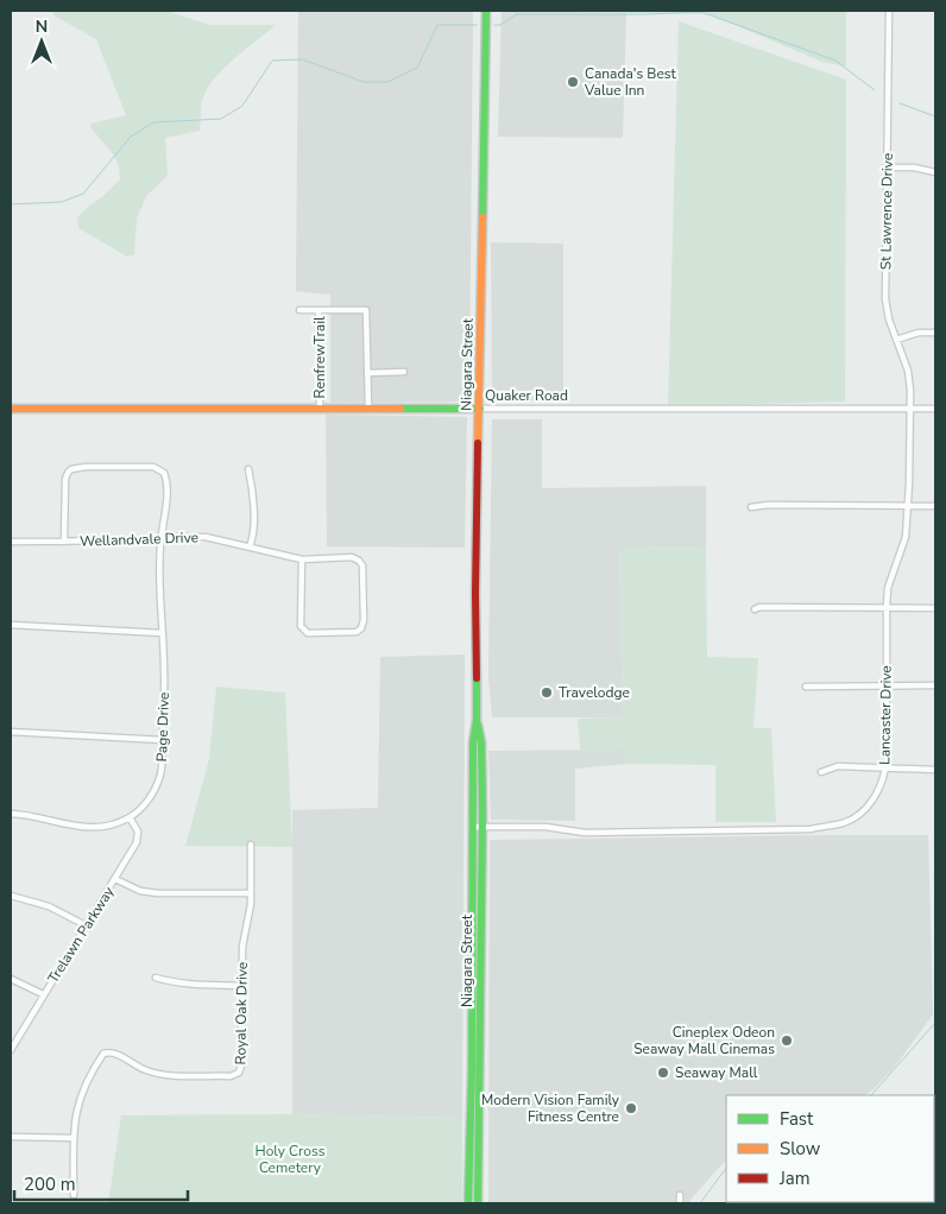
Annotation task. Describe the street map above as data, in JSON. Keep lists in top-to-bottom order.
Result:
{
  "streets": {
    "main road": ["Niagara Street", "Quaker Road"],
    "street": [
      "St Lawrence Drive",
      "RenfrewTrail",
      "Wellandvale Drive",
      "Lancaster Drive",
      "Page Drive",
      "Trelawn Parkway",
      "Royal Oak Drive"
    ]
  },
  "crossings": [
    ["St Lawrence Drive", "Quaker Road"],
    ["St Lawrence Drive", "Lancaster Drive"],
    ["RenfrewTrail", "Quaker Road"],
    ["Niagara Street", "Quaker Road"],
    ["Niagara Street", "Lancaster Drive"],
    ["Quaker Road", "Lancaster Drive"],
    ["Wellandvale Drive", "Page Drive"],
    ["Page Drive", "Trelawn Parkway"]
  ],
  "parks": ["Holy Cross Cemetery"],
  "places": [
    "Canada's Best Value Inn",
    "Travelodge",
    "Cineplex Odeon Seaway Mall Cinemas",
    "Seaway Mall",
    "Modern Vision Family Fitness Centre"
  ],
  "legend": ["Fast", "Slow", "Jam"],
  "scale_bar": "200 m",
  "north": "top"
}
